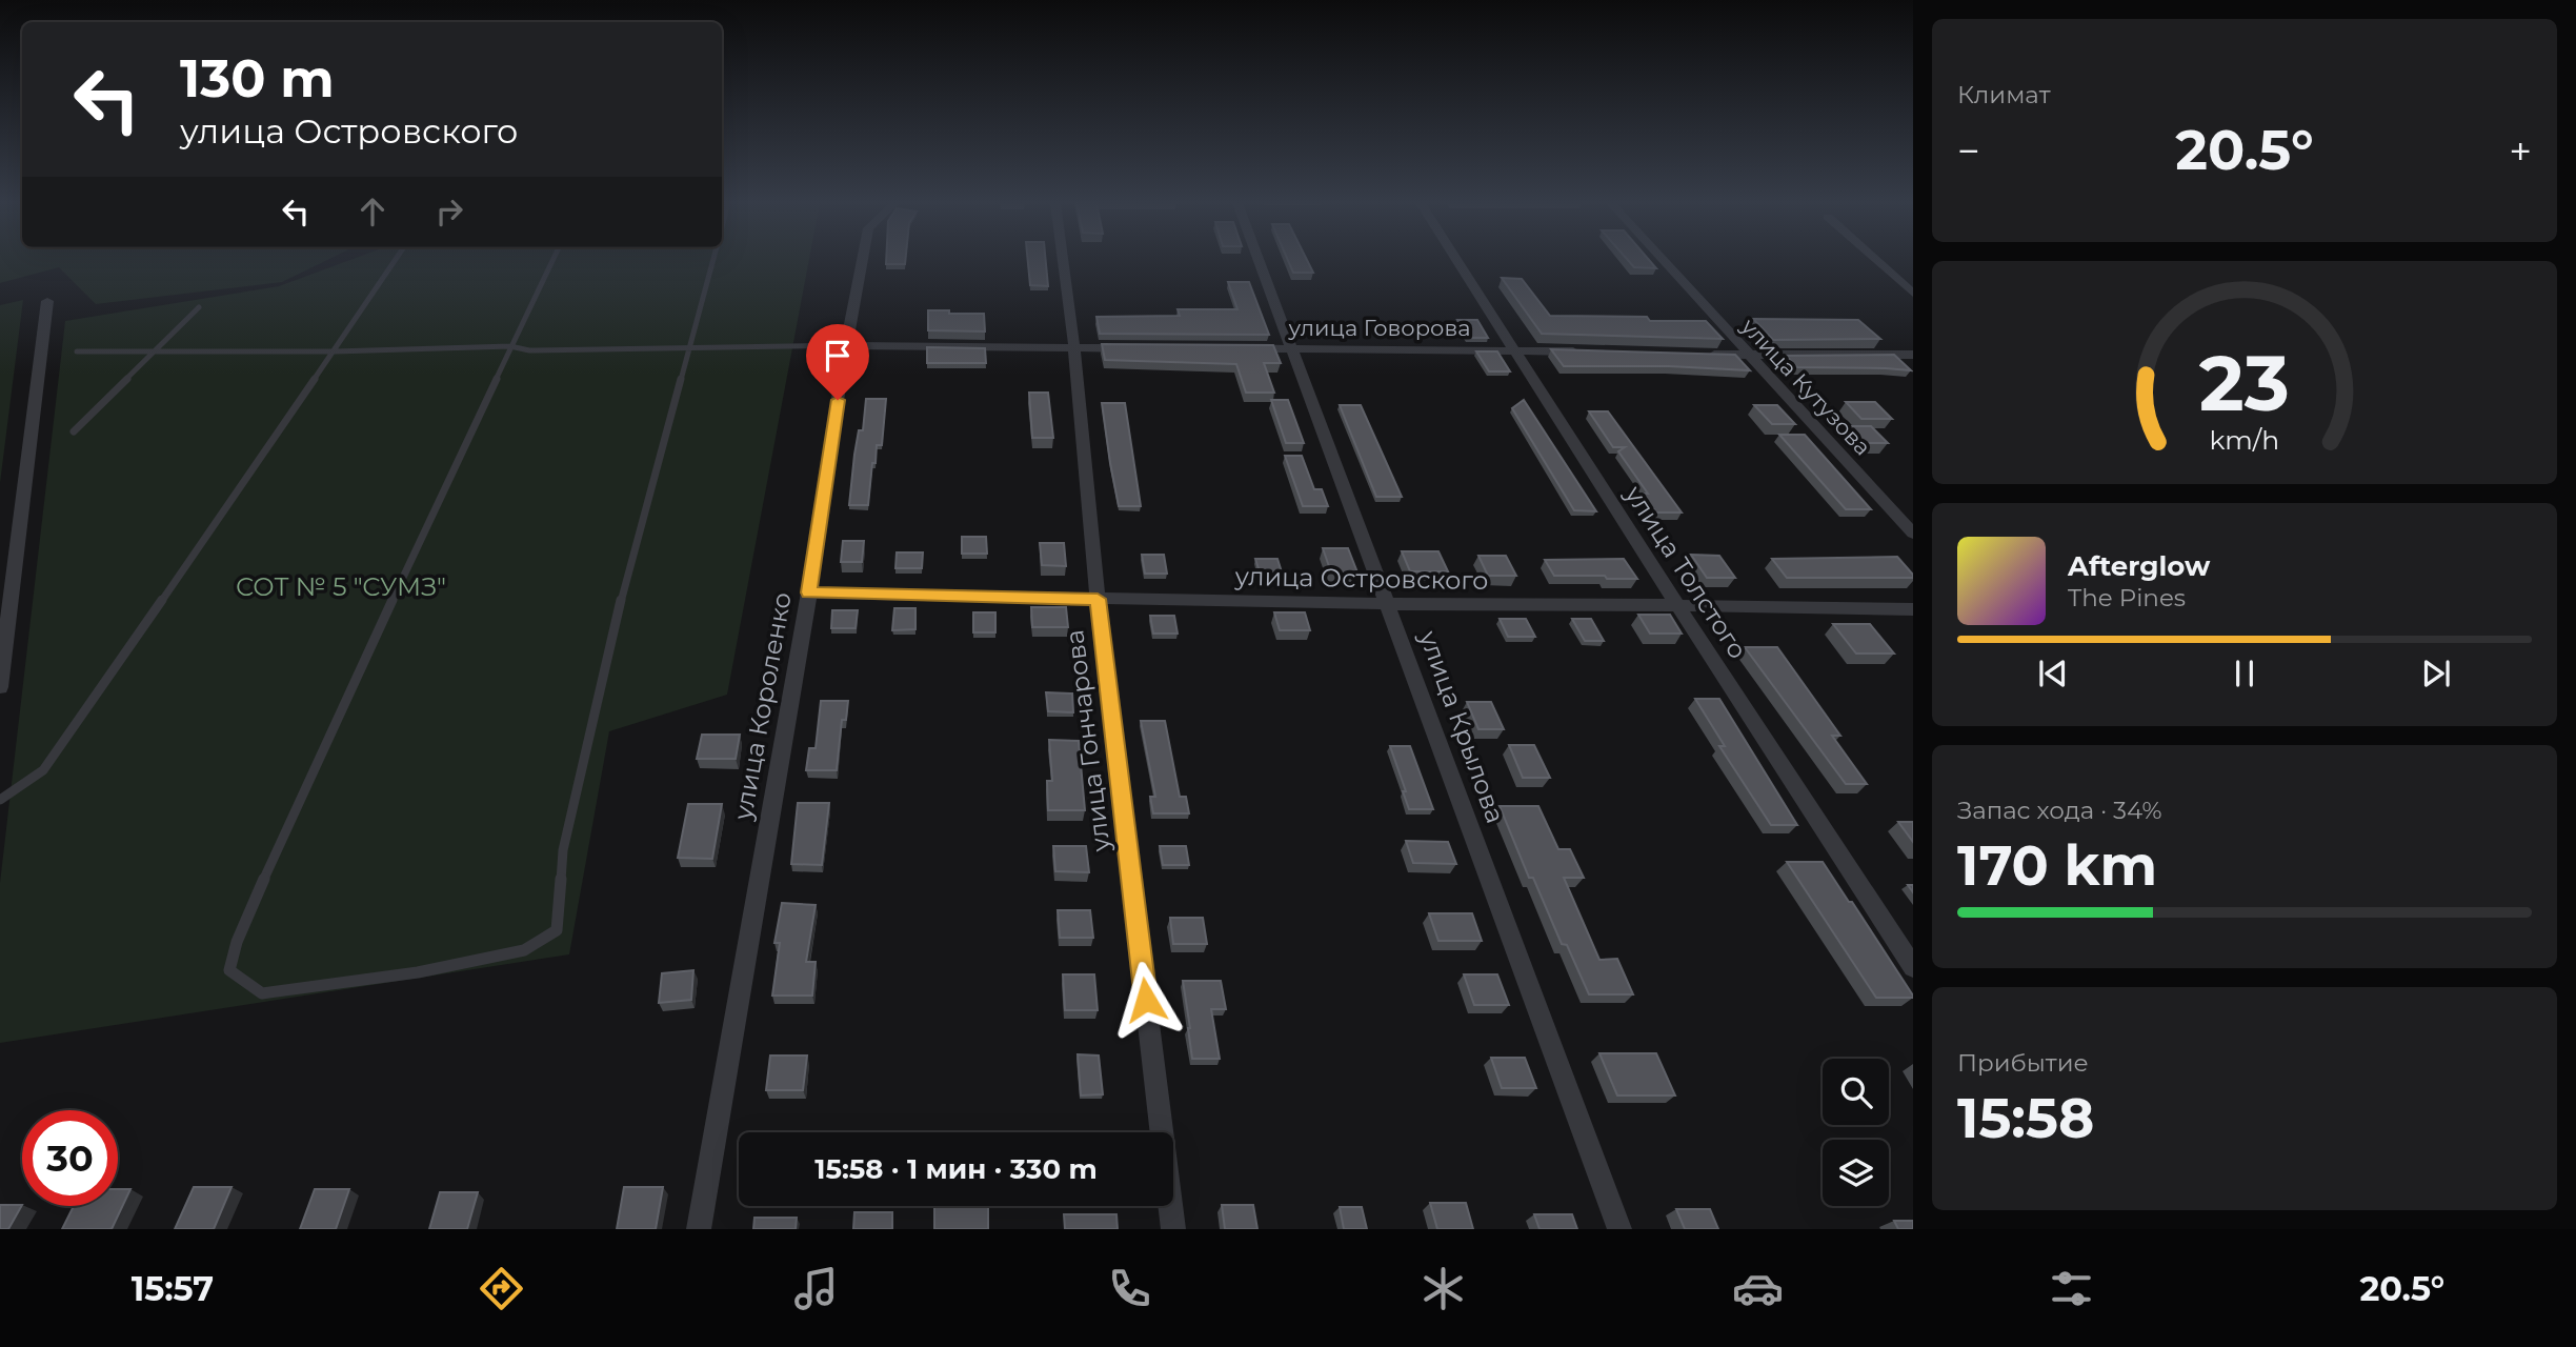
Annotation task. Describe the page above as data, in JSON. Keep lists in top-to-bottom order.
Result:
{
  "streets": {
    "street": [
      "улица Говорова",
      "улица Кутузова",
      "улица Толстого",
      "улица Островского",
      "улица Короленко",
      "улица Крылова",
      "улица Гончарова"
    ]
  },
  "crossings": [
    ["улица Говорова", "улица Толстого"],
    ["улица Говорова", "улица Крылова"],
    ["улица Толстого", "улица Островского"],
    ["улица Островского", "улица Короленко"],
    ["улица Островского", "улица Крылова"],
    ["улица Островского", "улица Гончарова"]
  ],
  "parks": ["СОТ № 5 \"СУМЗ\""],
  "page": {
    "tile": [
      "Климат",
      ["Запас хода · 34%", "170 km"],
      ["Прибытие", "15:58"]
    ],
    "turn": ["130 m", "улица Островского"],
    "heat": ["−", "20.5°", "+"],
    "song": ["Afterglow", "The Pines"],
    "limit": "30",
    "trip": "15:58 · 1 мин · 330 m",
    "tabs": ["15:57", "20.5°"],
    "gauge": ["23", "km/h"]
  }
}
